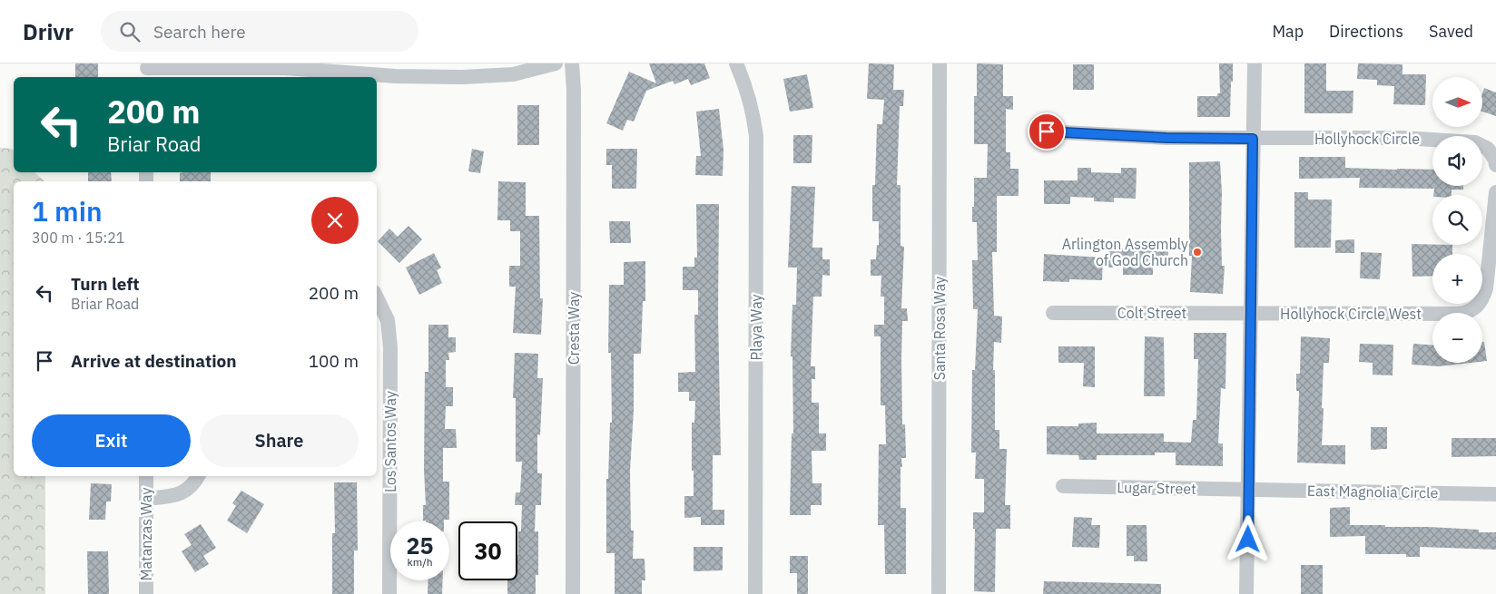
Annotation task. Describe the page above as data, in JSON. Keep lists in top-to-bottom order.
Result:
{
  "streets": {
    "street": [
      "Hollyhock Circle",
      "Colt Street",
      "Hollyhock Circle West",
      "Playa Way",
      "Cresta Way",
      "Santa Rosa Way",
      "Los Santos Way",
      "Lugar Street",
      "East Magnolia Circle",
      "Matanzas Way"
    ]
  },
  "crossings": [
    ["Colt Street", "Hollyhock Circle West"],
    ["Lugar Street", "East Magnolia Circle"]
  ],
  "places": ["Arlington Assembly of God Church"],
  "north": "right",
  "page": {
    "header": "Drivr",
    "search": "Search here",
    "nav": ["Map", "Directions", "Saved"],
    "map_buttons": ["+", "−"],
    "turn": ["200 m", "Briar Road"],
    "heading": ["1 min", "300 m · 15:21"],
    "list": [
      {
        "name": "Turn left",
        "note": "Briar Road",
        "value": "200 m"
      },
      {
        "name": "Arrive at destination",
        "value": "100 m"
      }
    ],
    "buttons": ["Exit", "Share"],
    "speed": "25 km/h",
    "limit": "30"
  }
}
